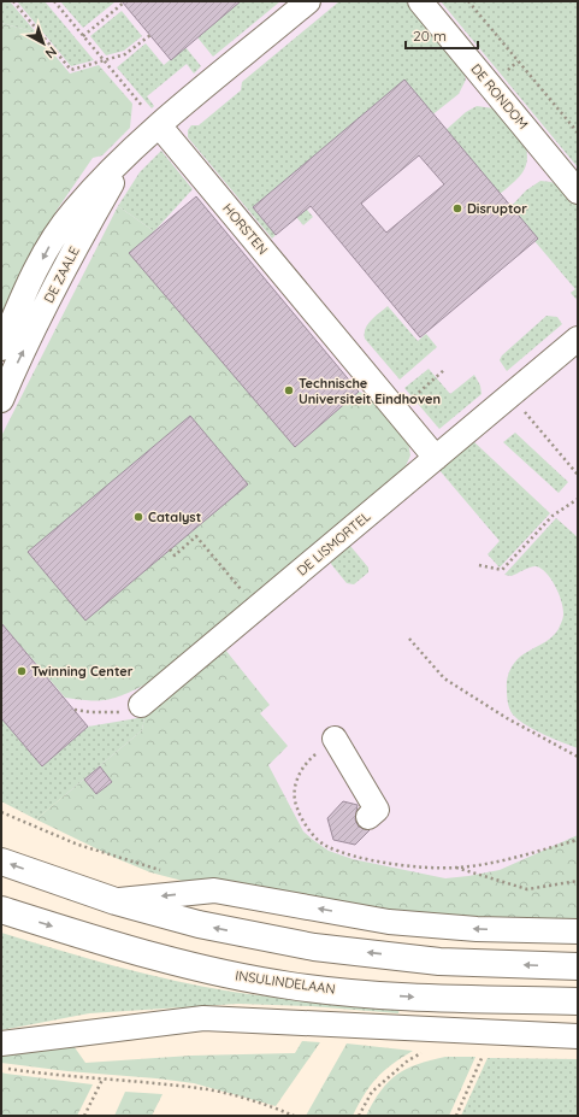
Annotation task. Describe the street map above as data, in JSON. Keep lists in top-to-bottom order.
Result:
{
  "streets": {
    "main road": ["INSULINDELAAN"],
    "street": [
      "DE RONDOM",
      "HORSTEN",
      "DE ZAALE",
      "DE LISMORTEL"
    ]
  },
  "crossings": [
    ["HORSTEN", "DE ZAALE"],
    ["HORSTEN", "DE LISMORTEL"]
  ],
  "places": [
    "Disruptor",
    "Technische Universiteit Eindhoven",
    "Catalyst",
    "Twinning Center"
  ],
  "scale_bar": "20 m",
  "north": "bottom right"
}
